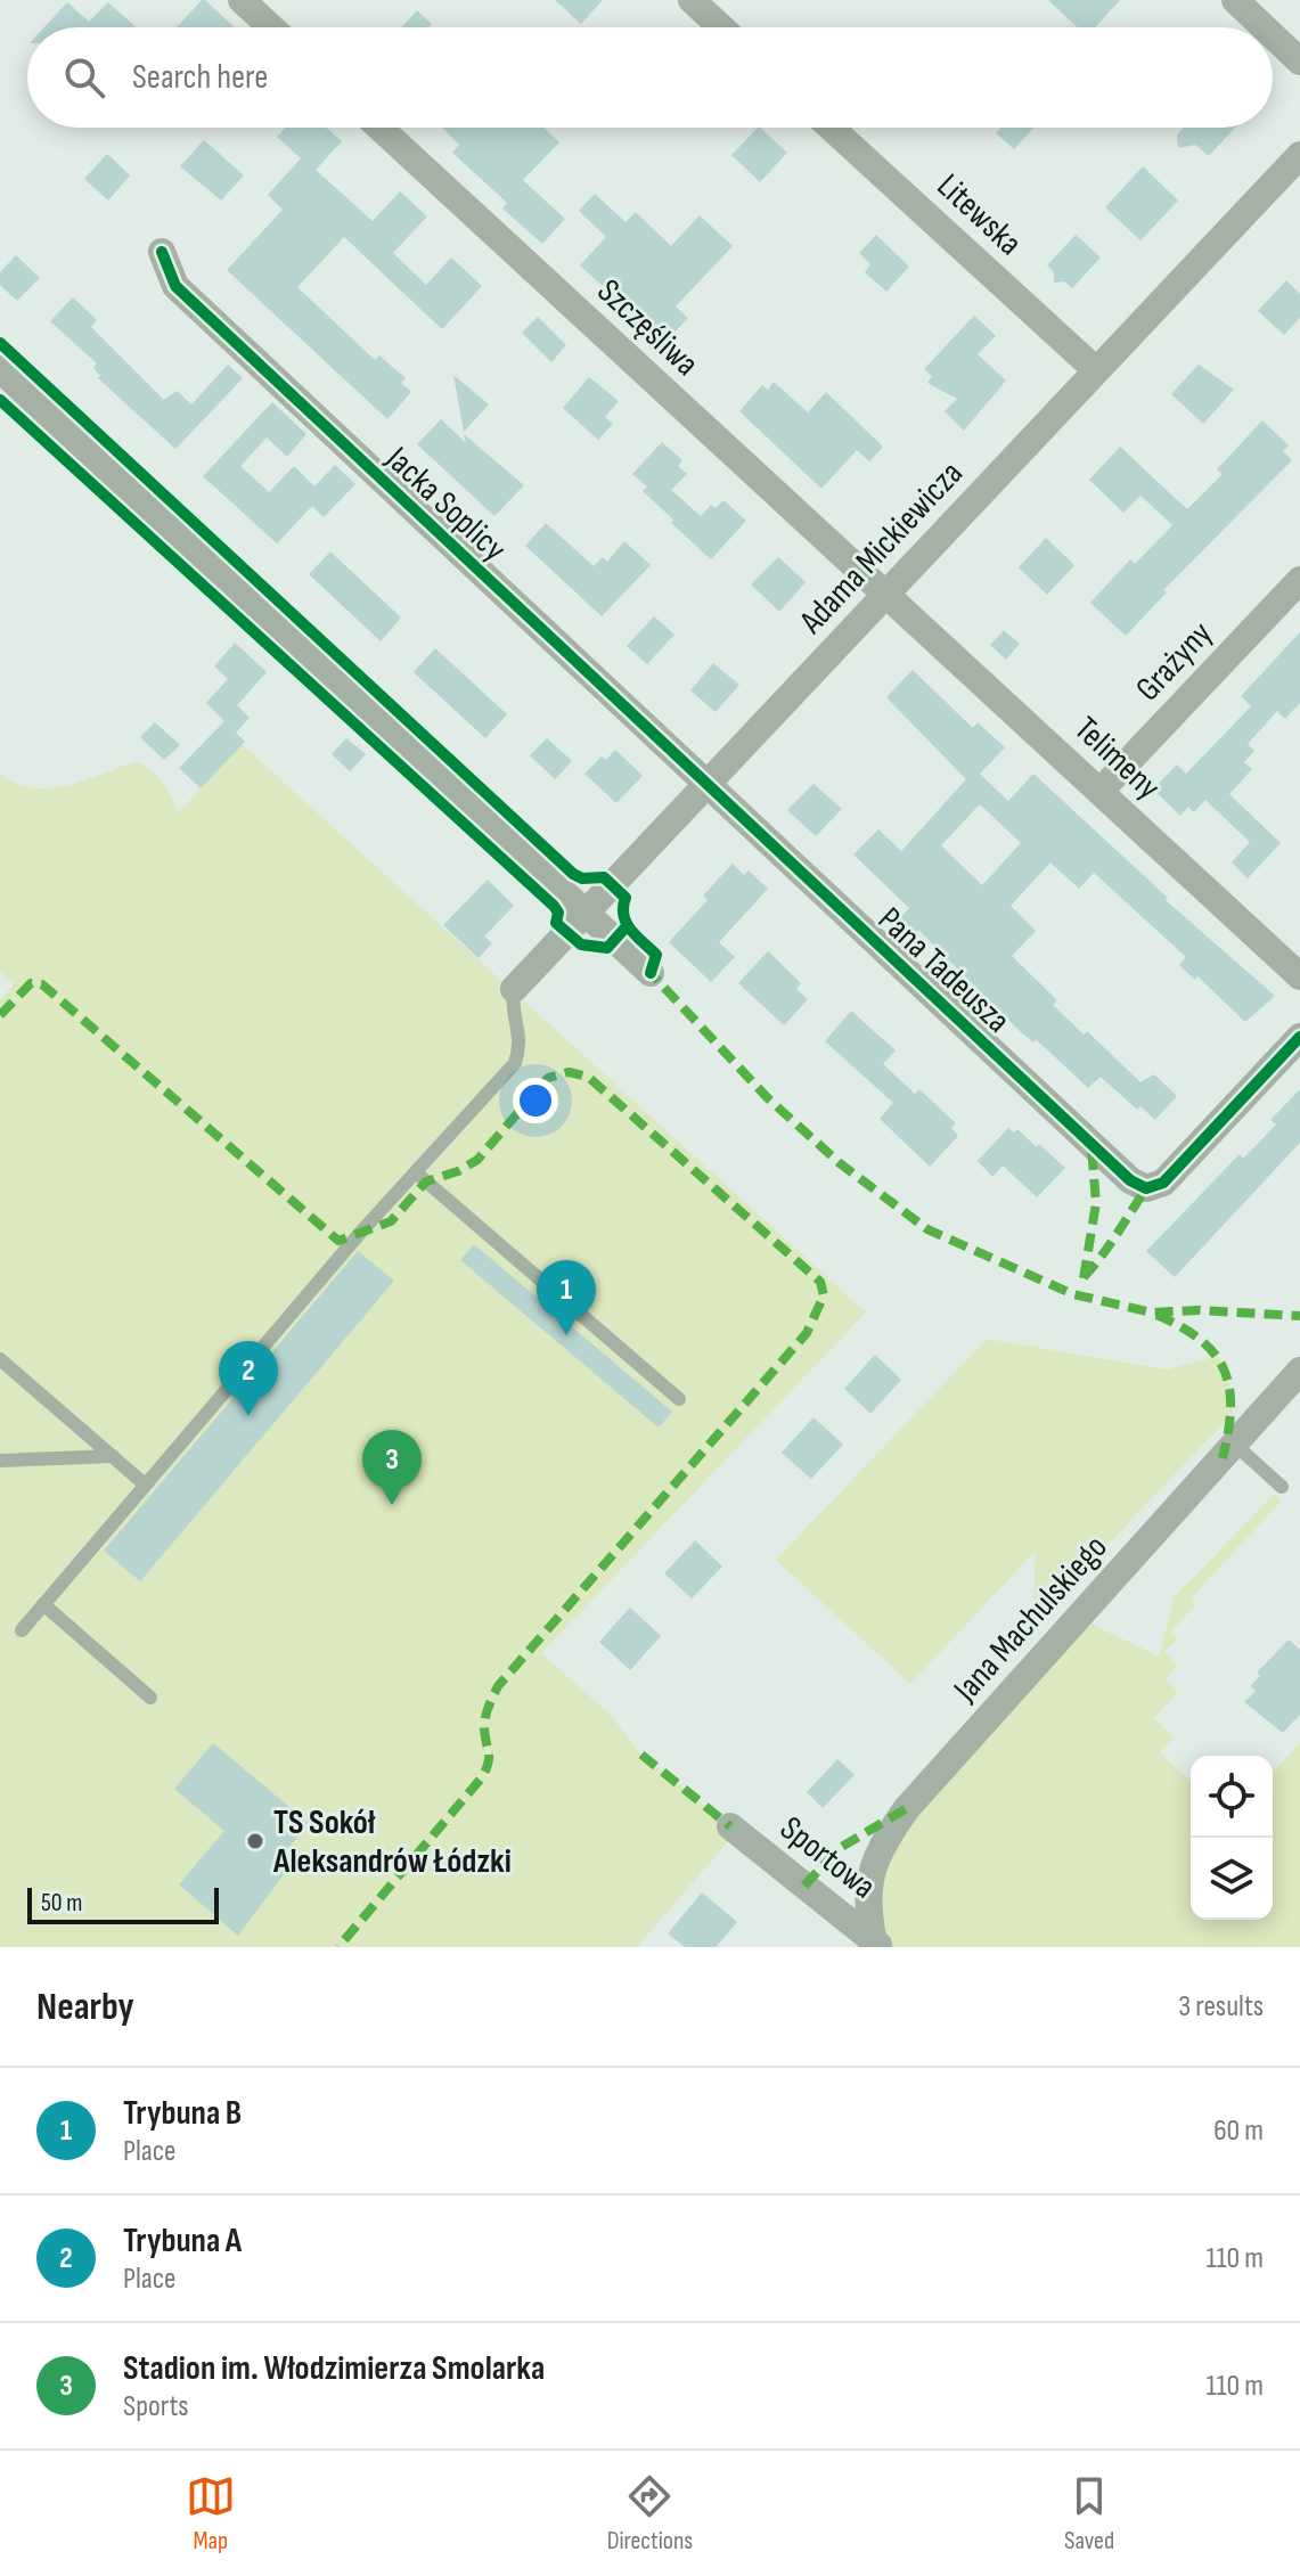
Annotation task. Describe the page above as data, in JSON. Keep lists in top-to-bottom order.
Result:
{
  "streets": {
    "street": [
      "Litewska",
      "Szczęśliwa",
      "Jacka Soplicy",
      "Adama Mickiewicza",
      "Grażyny",
      "Telimeny",
      "Pana Tadeusza",
      "Jana Machulskiego",
      "Sportowa"
    ]
  },
  "crossings": [
    ["Litewska", "Adama Mickiewicza"],
    ["Szczęśliwa", "Adama Mickiewicza"],
    ["Szczęśliwa", "Telimeny"],
    ["Jacka Soplicy", "Adama Mickiewicza"],
    ["Jacka Soplicy", "Pana Tadeusza"],
    ["Adama Mickiewicza", "Telimeny"],
    ["Adama Mickiewicza", "Pana Tadeusza"],
    ["Grażyny", "Telimeny"],
    ["Jana Machulskiego", "Sportowa"]
  ],
  "places": ["TS Sokół Aleksandrów Łódzki"],
  "scale_bar": "50 m",
  "page": {
    "search": "Search here",
    "pins": ["1", "2", "3"],
    "scale": "50 m",
    "heading": ["Nearby", "3 results"],
    "list": [
      {
        "mark": "1",
        "name": "Trybuna B",
        "note": "Place",
        "value": "60 m"
      },
      {
        "mark": "2",
        "name": "Trybuna A",
        "note": "Place",
        "value": "110 m"
      },
      {
        "mark": "3",
        "name": "Stadion im. Włodzimierza Smolarka",
        "note": "Sports",
        "value": "110 m"
      }
    ],
    "nav": ["Map", "Directions", "Saved"]
  }
}
